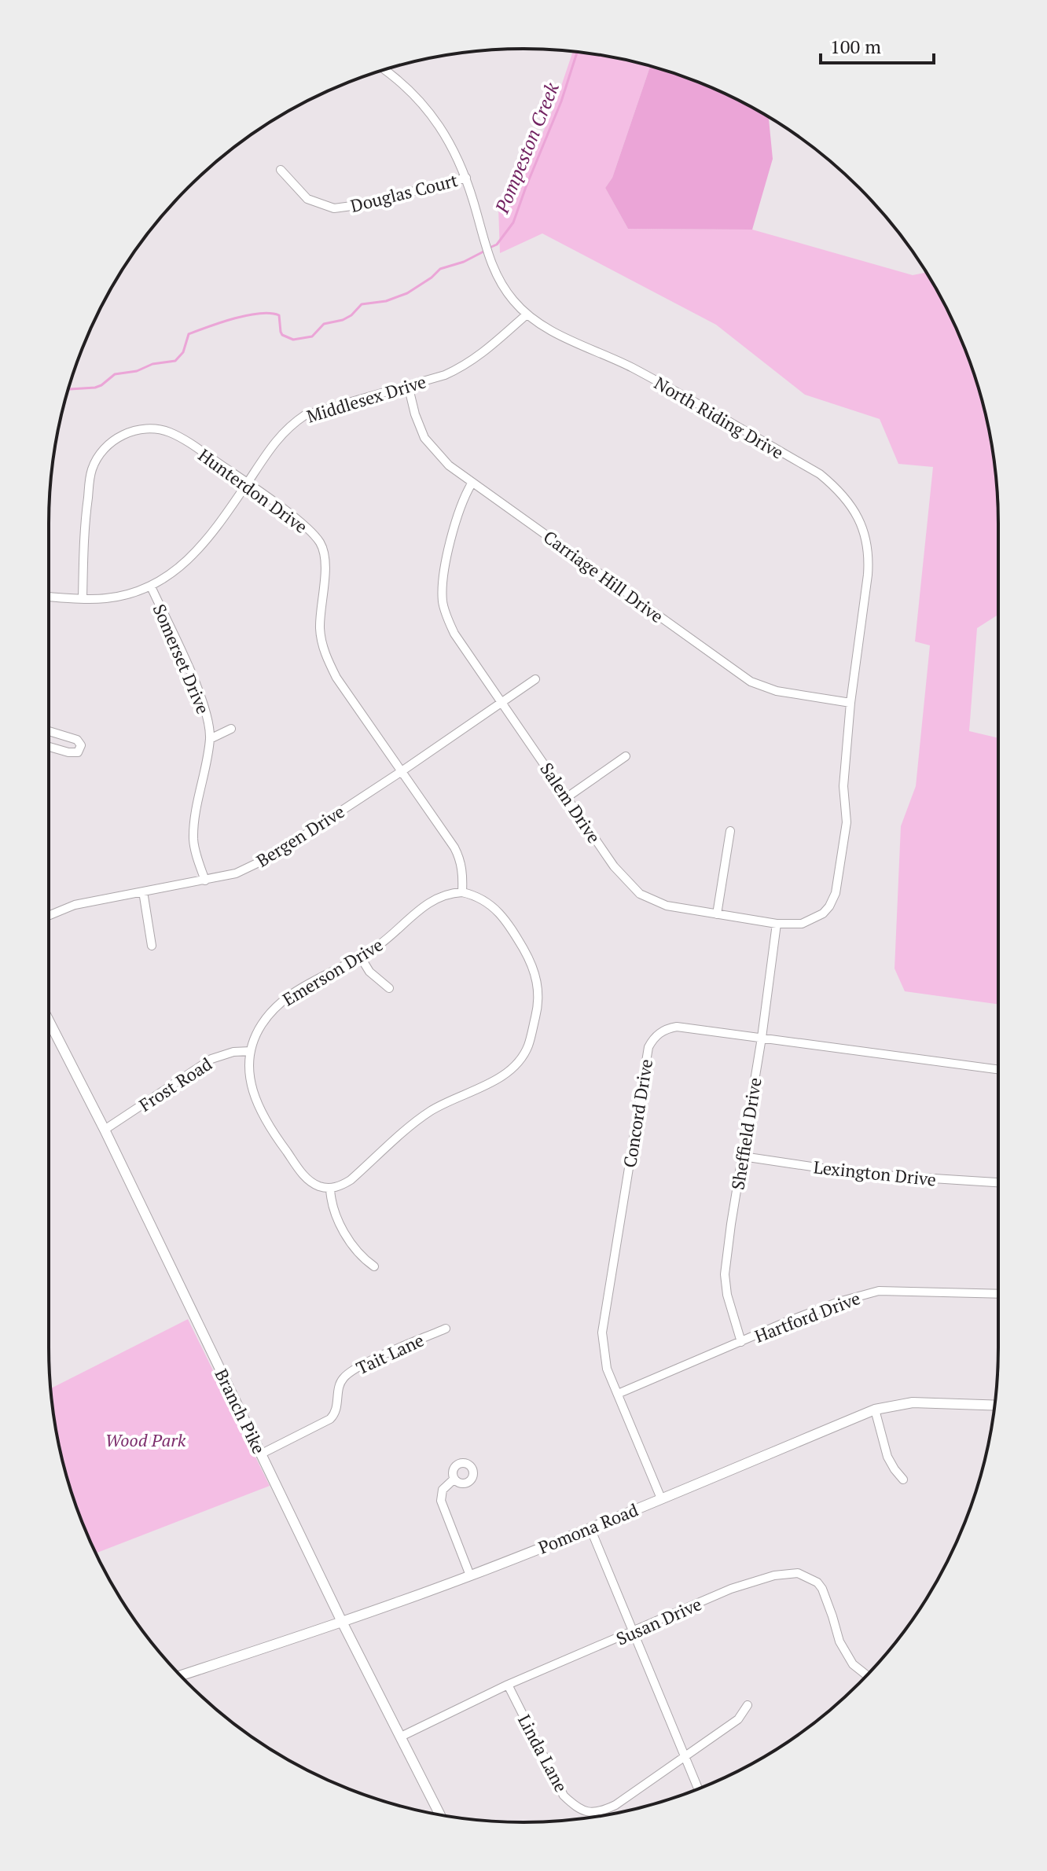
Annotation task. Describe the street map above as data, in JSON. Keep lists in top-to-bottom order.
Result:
{
  "streets": {
    "street": [
      "Douglas Court",
      "Middlesex Drive",
      "North Riding Drive",
      "Hunterdon Drive",
      "Carriage Hill Drive",
      "Somerset Drive",
      "Salem Drive",
      "Bergen Drive",
      "Emerson Drive",
      "Frost Road",
      "Concord Drive",
      "Sheffield Drive",
      "Lexington Drive",
      "Hartford Drive",
      "Tait Lane",
      "Branch Pike",
      "Pomona Road",
      "Susan Drive",
      "Linda Lane"
    ]
  },
  "crossings": [
    ["Douglas Court", "North Riding Drive"],
    ["Middlesex Drive", "North Riding Drive"],
    ["Middlesex Drive", "Hunterdon Drive"],
    ["Middlesex Drive", "Carriage Hill Drive"],
    ["Middlesex Drive", "Somerset Drive"],
    ["North Riding Drive", "Carriage Hill Drive"],
    ["North Riding Drive", "Salem Drive"],
    ["Hunterdon Drive", "Bergen Drive"],
    ["Hunterdon Drive", "Emerson Drive"],
    ["Carriage Hill Drive", "Salem Drive"],
    ["Somerset Drive", "Bergen Drive"],
    ["Salem Drive", "Bergen Drive"],
    ["Salem Drive", "Sheffield Drive"],
    ["Emerson Drive", "Frost Road"],
    ["Frost Road", "Branch Pike"],
    ["Concord Drive", "Sheffield Drive"],
    ["Concord Drive", "Hartford Drive"],
    ["Concord Drive", "Pomona Road"],
    ["Sheffield Drive", "Lexington Drive"],
    ["Sheffield Drive", "Hartford Drive"],
    ["Tait Lane", "Branch Pike"],
    ["Branch Pike", "Pomona Road"],
    ["Branch Pike", "Susan Drive"],
    ["Susan Drive", "Linda Lane"]
  ],
  "water": ["Pompeston Creek"],
  "parks": ["Wood Park"],
  "scale_bar": "100 m"
}
